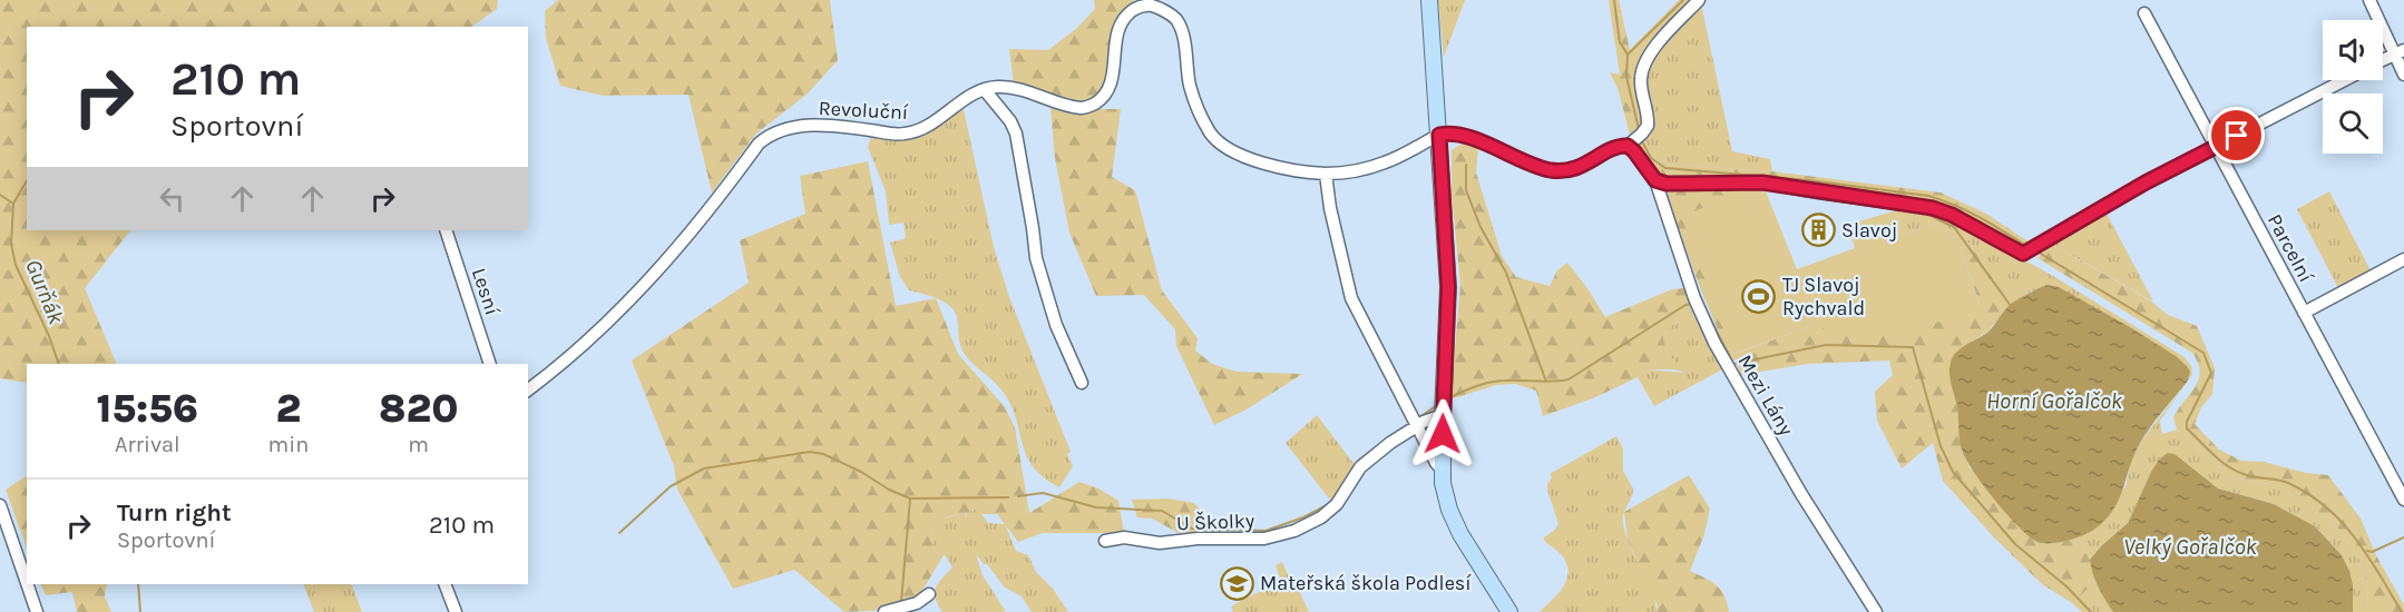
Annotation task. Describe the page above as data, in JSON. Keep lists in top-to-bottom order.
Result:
{
  "streets": {
    "street": [
      "Revoluční",
      "Parcelní",
      "Lesní",
      "Mezi Lány",
      "U Školky"
    ]
  },
  "water": ["Gurňák", "Horní Gořalčok", "Velký Gořalčok"],
  "places": {
    "building": ["Slavoj"],
    "sports": ["TJ Slavoj Rychvald"],
    "school or university": ["Mateřská škola Podlesí"]
  },
  "page": {
    "turn": ["210 m", "Sportovní"],
    "eta": [
      "15:56",
      "Arrival",
      "2",
      "min",
      "820",
      "m"
    ],
    "list": [
      {
        "name": "Turn right",
        "note": "Sportovní",
        "value": "210 m"
      }
    ]
  }
}
